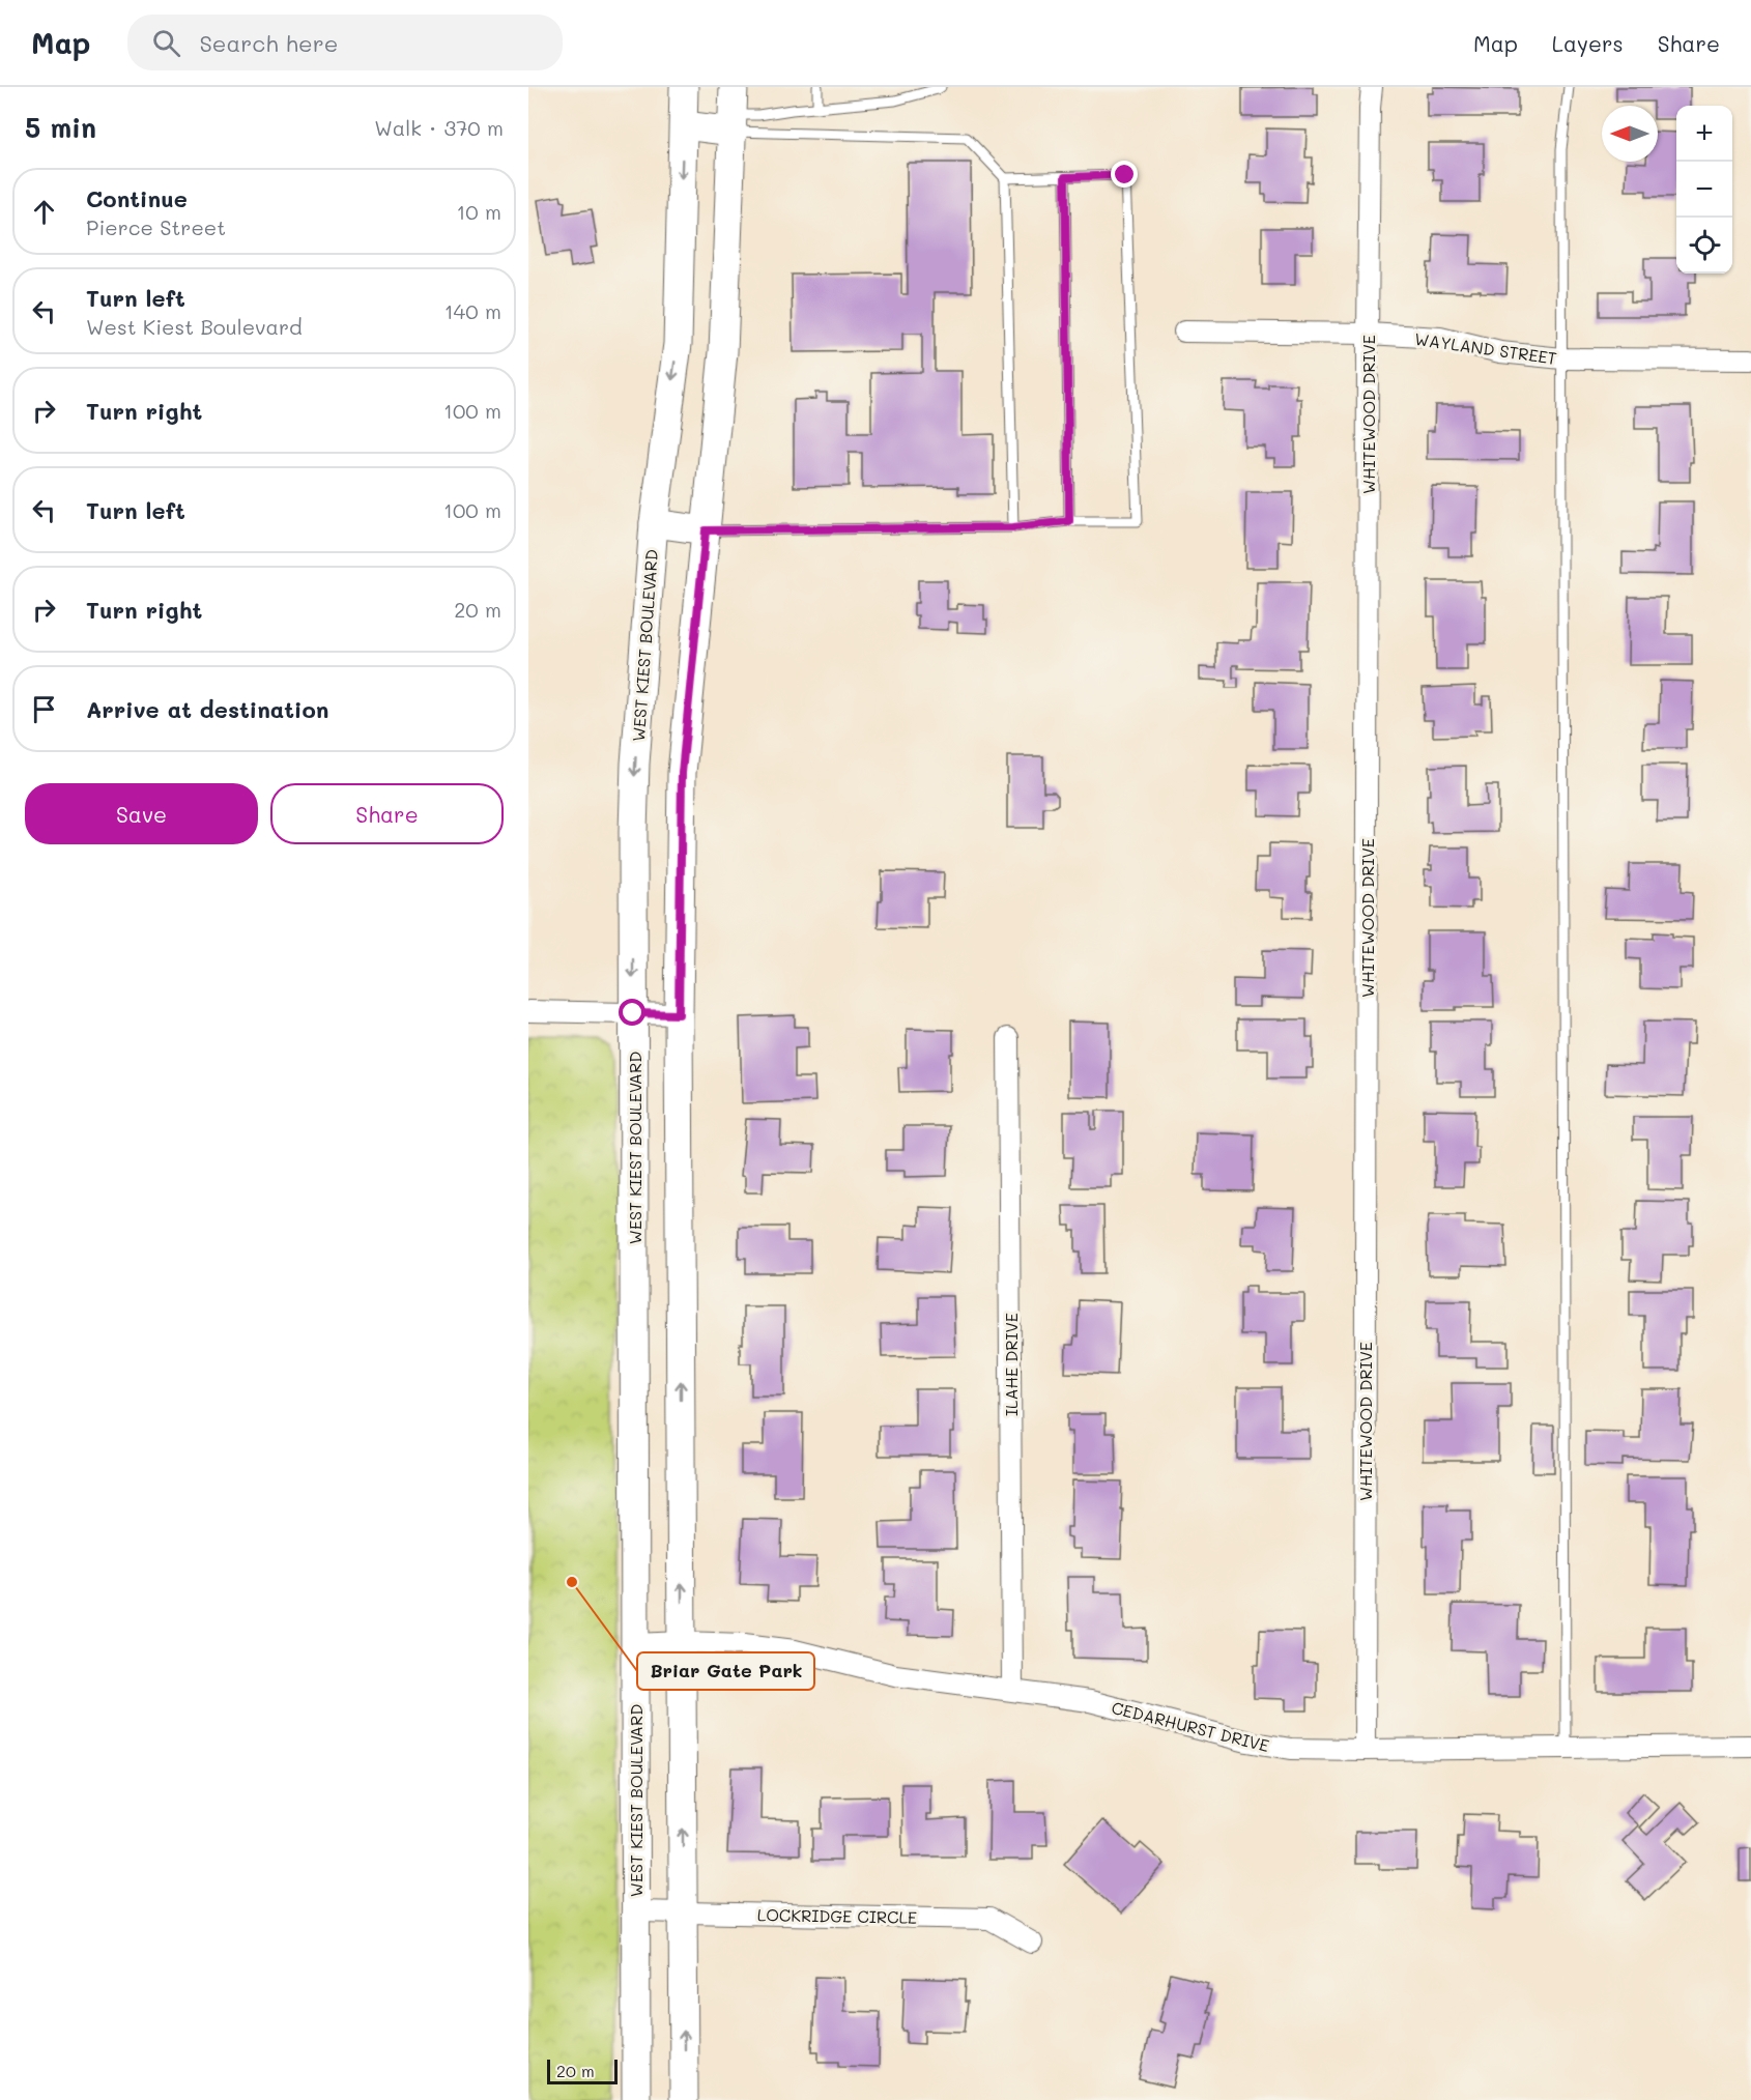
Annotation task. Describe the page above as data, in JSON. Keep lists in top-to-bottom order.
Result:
{
  "streets": {
    "main road": ["WEST KIEST BOULEVARD"],
    "street": [
      "WAYLAND STREET",
      "WHITEWOOD DRIVE",
      "ILAHE DRIVE",
      "CEDARHURST DRIVE",
      "LOCKRIDGE CIRCLE"
    ]
  },
  "crossings": [
    ["WAYLAND STREET", "WHITEWOOD DRIVE"],
    ["WHITEWOOD DRIVE", "CEDARHURST DRIVE"],
    ["WEST KIEST BOULEVARD", "CEDARHURST DRIVE"],
    ["WEST KIEST BOULEVARD", "LOCKRIDGE CIRCLE"],
    ["ILAHE DRIVE", "CEDARHURST DRIVE"]
  ],
  "places": ["Briar Gate Park"],
  "scale_bar": "20 m",
  "north": "left",
  "page": {
    "header": "Map",
    "search": "Search here",
    "nav": ["Map", "Layers", "Share"],
    "heading": ["5 min", "Walk · 370 m"],
    "map_buttons": ["+", "−"],
    "list": [
      ["Continue", "Pierce Street", "10 m"],
      ["Turn left", "West Kiest Boulevard", "140 m"],
      ["Turn right", "100 m"],
      ["Turn left", "100 m"],
      ["Turn right", "20 m"],
      "Arrive at destination"
    ],
    "buttons": ["Save", "Share"],
    "scale": "20 m"
  }
}
